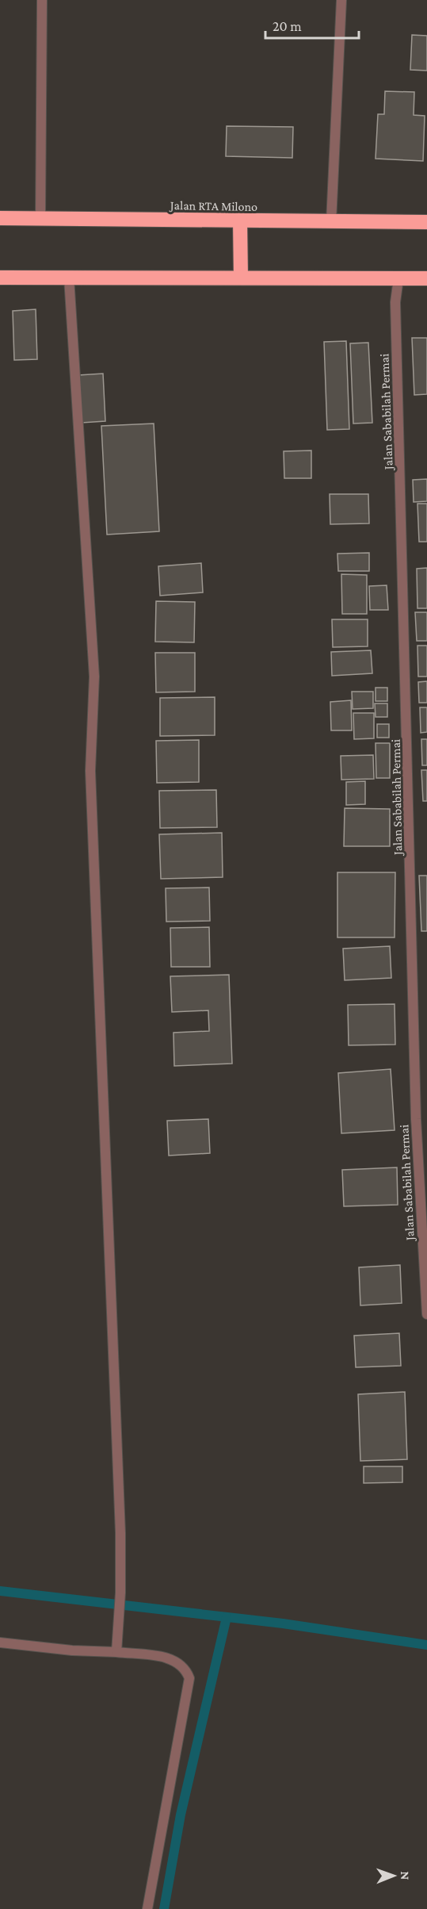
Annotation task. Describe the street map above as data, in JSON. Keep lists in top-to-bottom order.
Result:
{
  "streets": {
    "highway": ["Jalan RTA Milono"],
    "street": ["Jalan Sababilah Permai"]
  },
  "scale_bar": "20 m",
  "north": "right"
}
